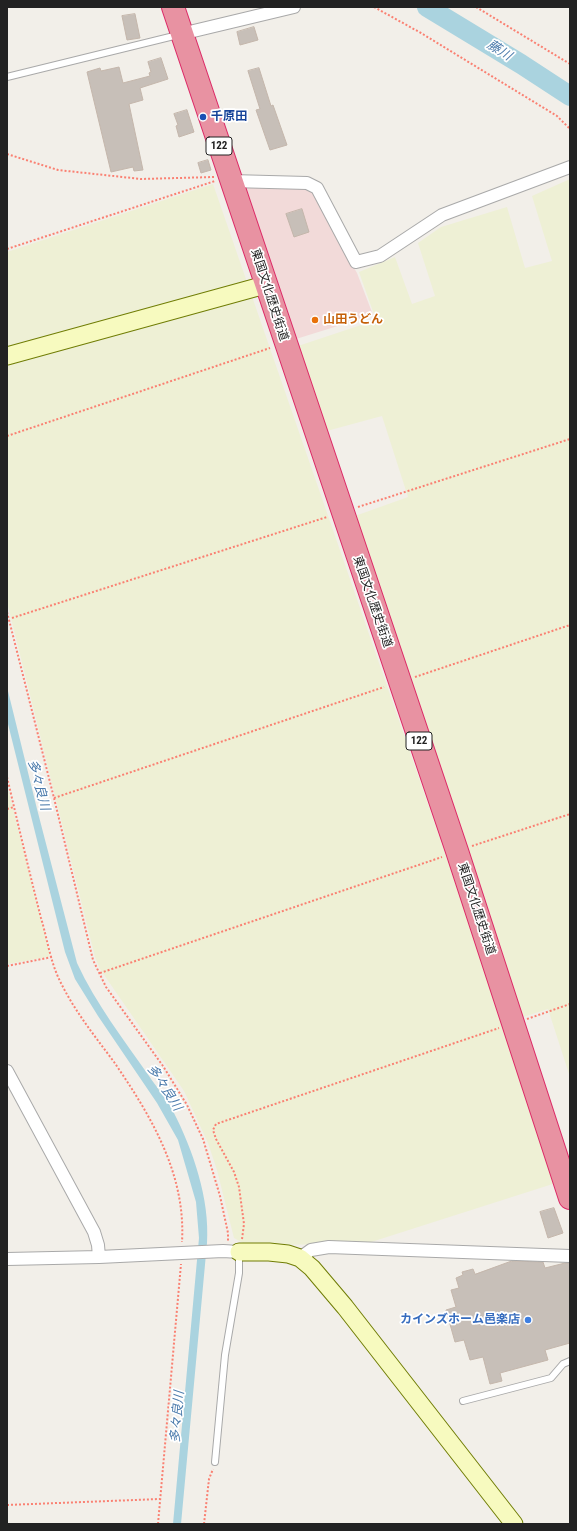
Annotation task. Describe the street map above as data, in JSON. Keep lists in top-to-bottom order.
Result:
{
  "streets": {
    "highway": ["122", "東国文化歴史街道"]
  },
  "water": ["藤川", "多々良川"],
  "places": ["千原田", "山田うどん", "カインズホーム邑楽店"]
}
